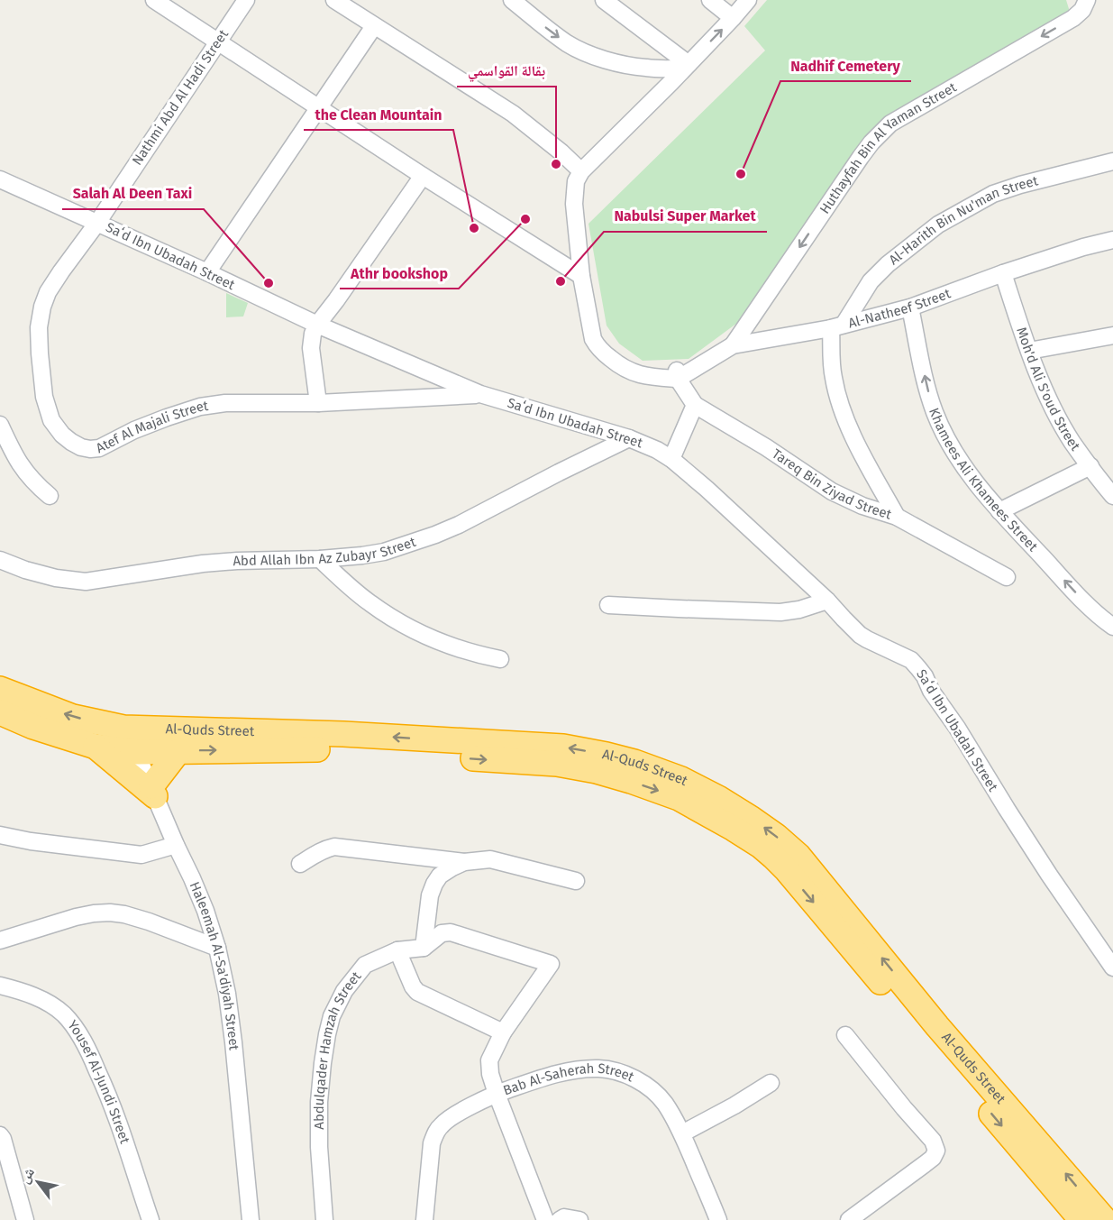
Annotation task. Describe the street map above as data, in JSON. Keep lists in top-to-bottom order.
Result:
{
  "streets": {
    "highway": ["Al-Quds Street"],
    "street": [
      "Nathmi Abd Al Hadi Street",
      "Huthayfah Bin Al Yaman Street",
      "Al-Harith Bin Nu'man Street",
      "Saʻd Ibn Ubadah Street",
      "Al-Natheef Street",
      "Moh'd Ali S'oud Street",
      "Atef Al Majali Street",
      "Khamees Ali Khamees Street",
      "Tareq Bin Ziyad Street",
      "Abd Allah Ibn Az Zubayr Street",
      "Haleemah Al-Sa'diyah Street",
      "Abdulqader Hamzah Street",
      "Yousef Al-Jundi Street",
      "Bab Al-Saherah Street"
    ]
  },
  "crossings": [
    ["Nathmi Abd Al Hadi Street", "Saʻd Ibn Ubadah Street"],
    ["Nathmi Abd Al Hadi Street", "Atef Al Majali Street"],
    ["Huthayfah Bin Al Yaman Street", "Al-Natheef Street"],
    ["Al-Harith Bin Nu'man Street", "Al-Natheef Street"],
    ["Saʻd Ibn Ubadah Street", "Atef Al Majali Street"],
    ["Saʻd Ibn Ubadah Street", "Abd Allah Ibn Az Zubayr Street"],
    ["Al-Natheef Street", "Moh'd Ali S'oud Street"],
    ["Al-Natheef Street", "Khamees Ali Khamees Street"],
    ["Al-Natheef Street", "Tareq Bin Ziyad Street"],
    ["Al-Quds Street", "Haleemah Al-Sa'diyah Street"]
  ],
  "one_way": ["Huthayfah Bin Al Yaman Street"],
  "places": [
    "بقالة القواسمي",
    "Nadhif Cemetery",
    "Athr bookshop",
    "the Clean Mountain",
    "Nabulsi Super Market",
    "Salah Al Deen Taxi"
  ],
  "north": "top left"
}
